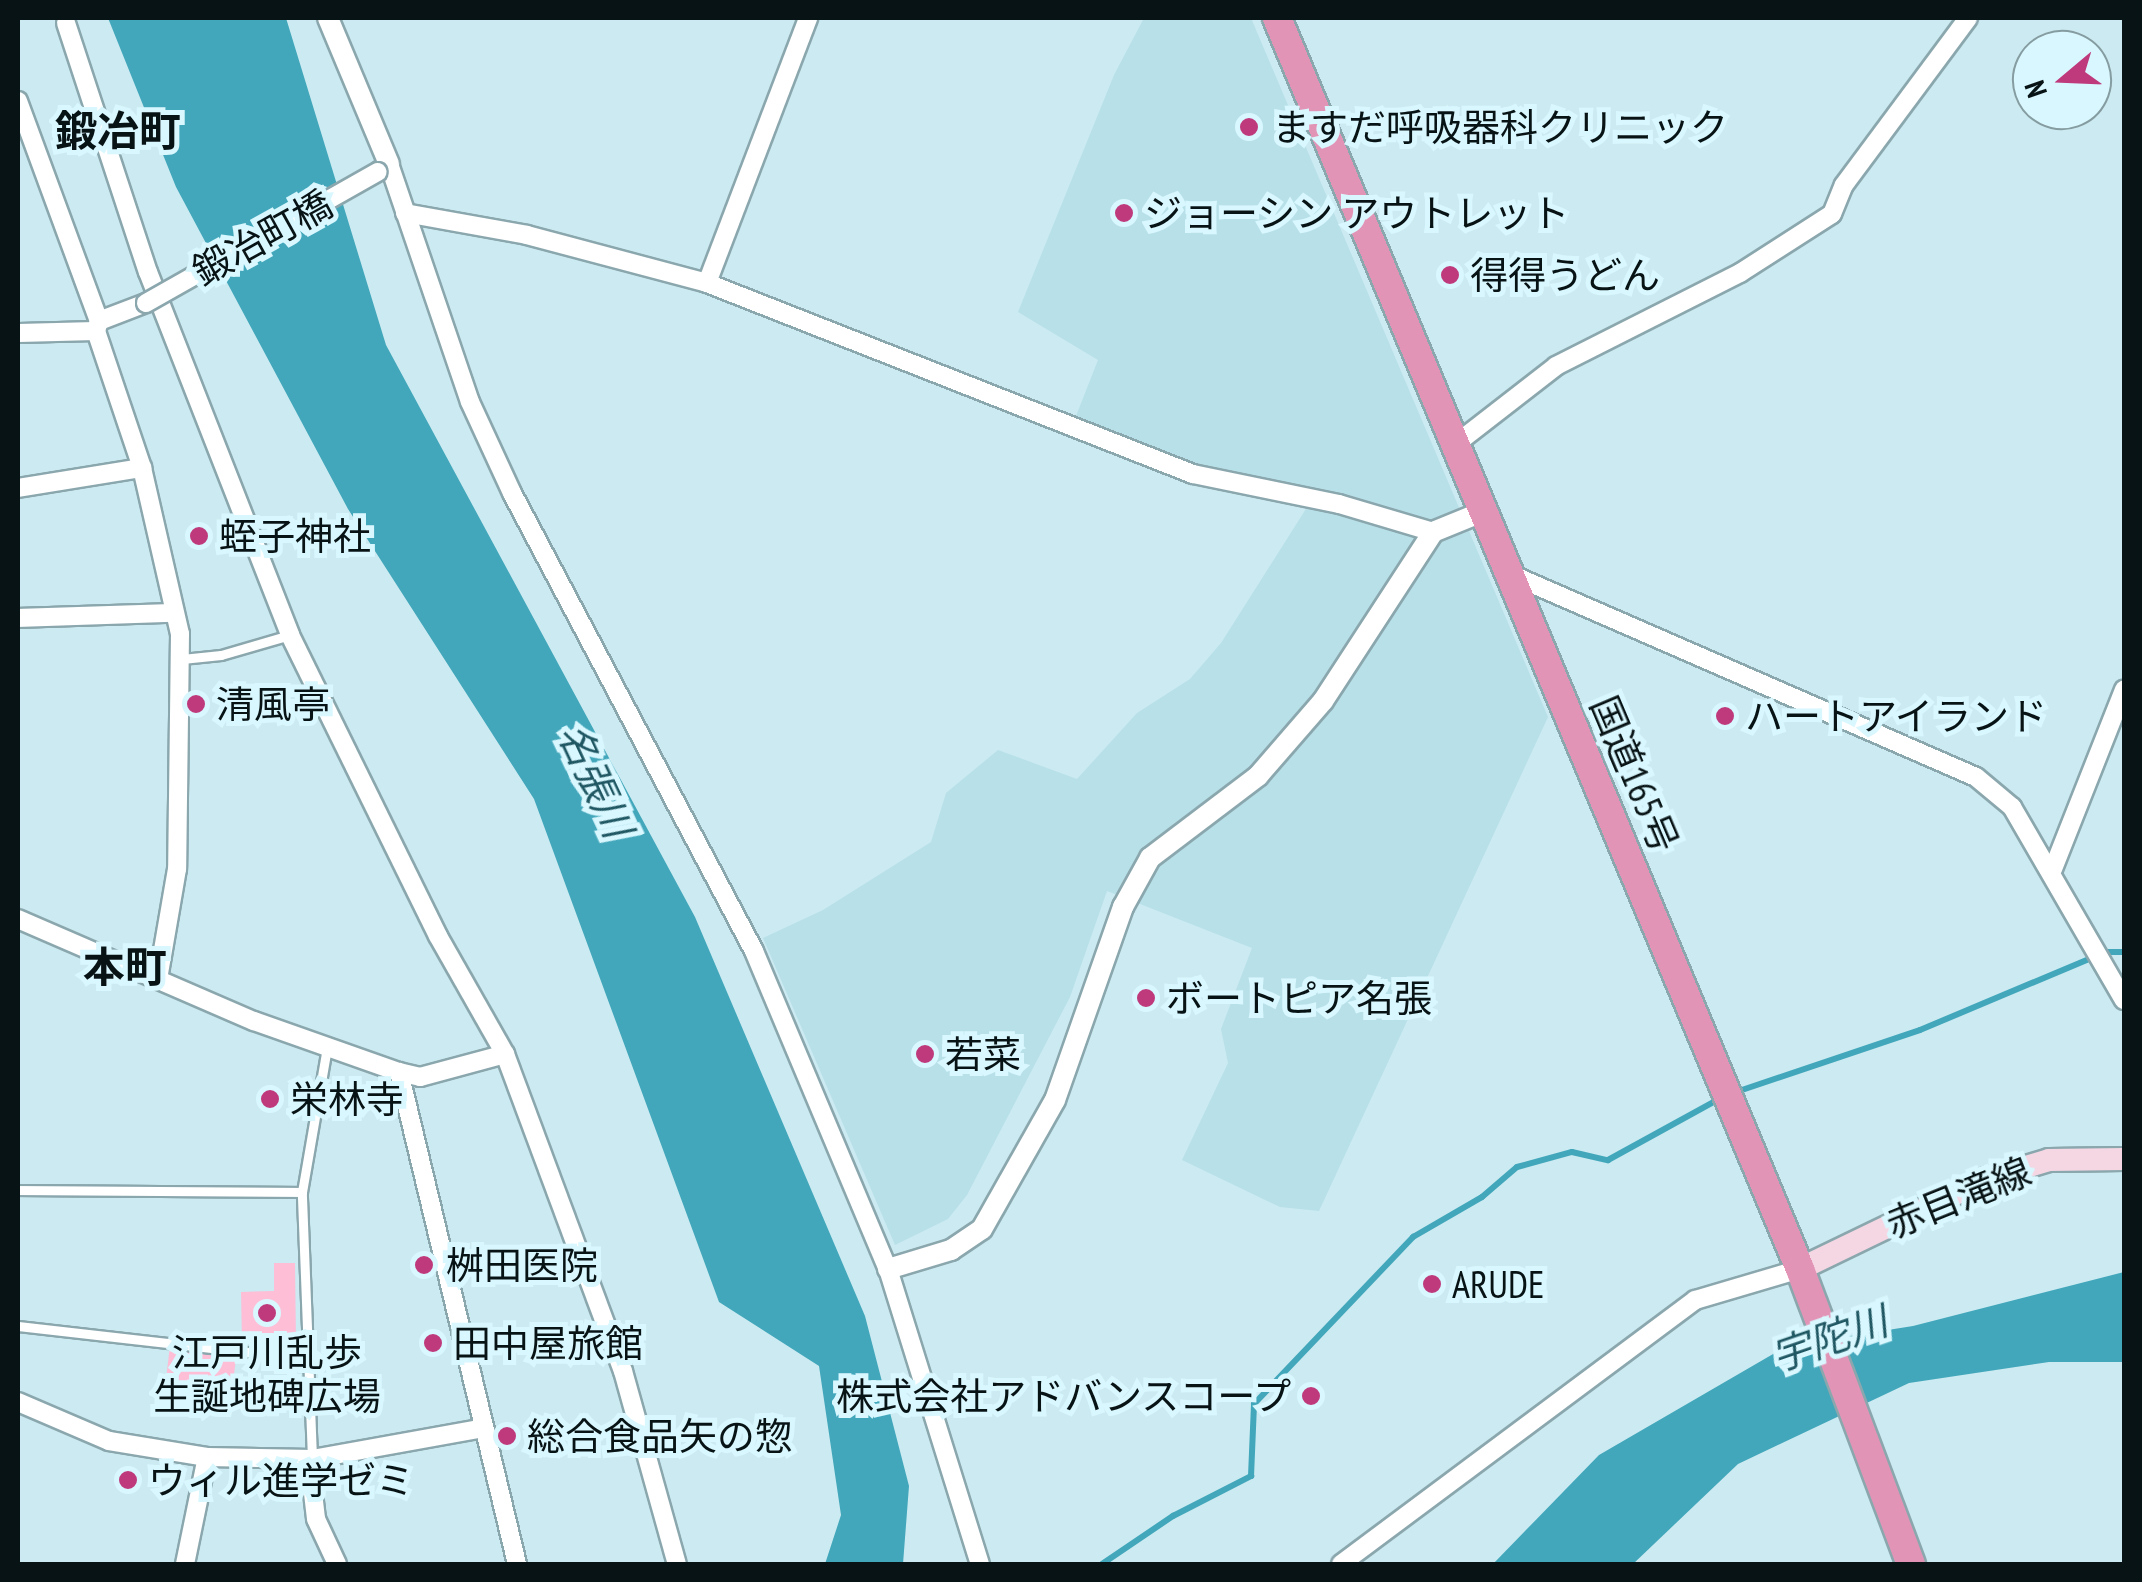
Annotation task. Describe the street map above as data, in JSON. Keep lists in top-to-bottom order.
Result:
{
  "streets": {
    "highway": ["国道165号"],
    "main road": ["赤目滝線"],
    "street": ["鍛冶町橋"]
  },
  "crossings": [
    ["国道165号", "赤目滝線"]
  ],
  "districts": ["鍛冶町", "本町"],
  "water": ["名張川", "宇陀川"],
  "places": [
    "ますだ呼吸器科クリニック",
    "ジョーシン アウトレット",
    "得得うどん",
    "蛭子神社",
    "清風亭",
    "ハートアイランド",
    "ボートピア名張",
    "若菜",
    "栄林寺",
    "桝田医院",
    "ARUDE",
    "江戸川乱歩 生誕地碑広場",
    "田中屋旅館",
    "株式会社アドバンスコープ",
    "総合食品矢の惣",
    "ウィル進学ゼミ"
  ],
  "north": "left"
}
